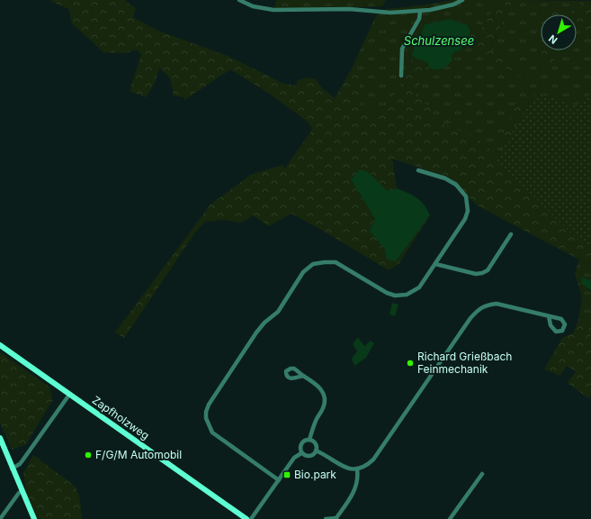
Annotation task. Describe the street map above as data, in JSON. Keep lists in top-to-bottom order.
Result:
{
  "streets": {
    "street": ["Zapfholzweg"]
  },
  "water": ["Schulzensee"],
  "places": {
    "other": ["Richard Grießbach Feinmechanik", "F/G/M Automobil"],
    "transit": ["Bio.park"]
  },
  "north": "bottom left"
}
